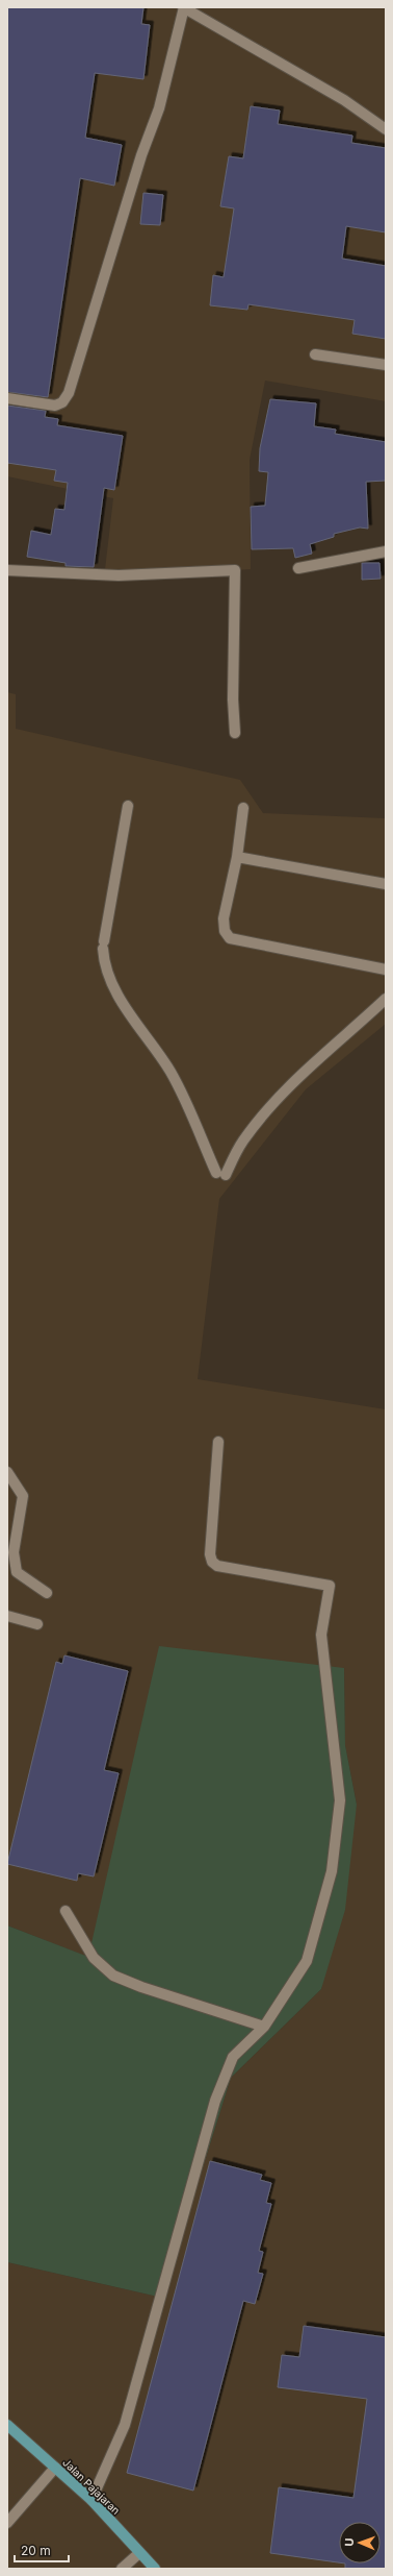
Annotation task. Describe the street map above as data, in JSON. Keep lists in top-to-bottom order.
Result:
{
  "streets": {
    "main road": ["Jalan Pajajaran"]
  },
  "scale_bar": "20 m",
  "north": "left"
}
